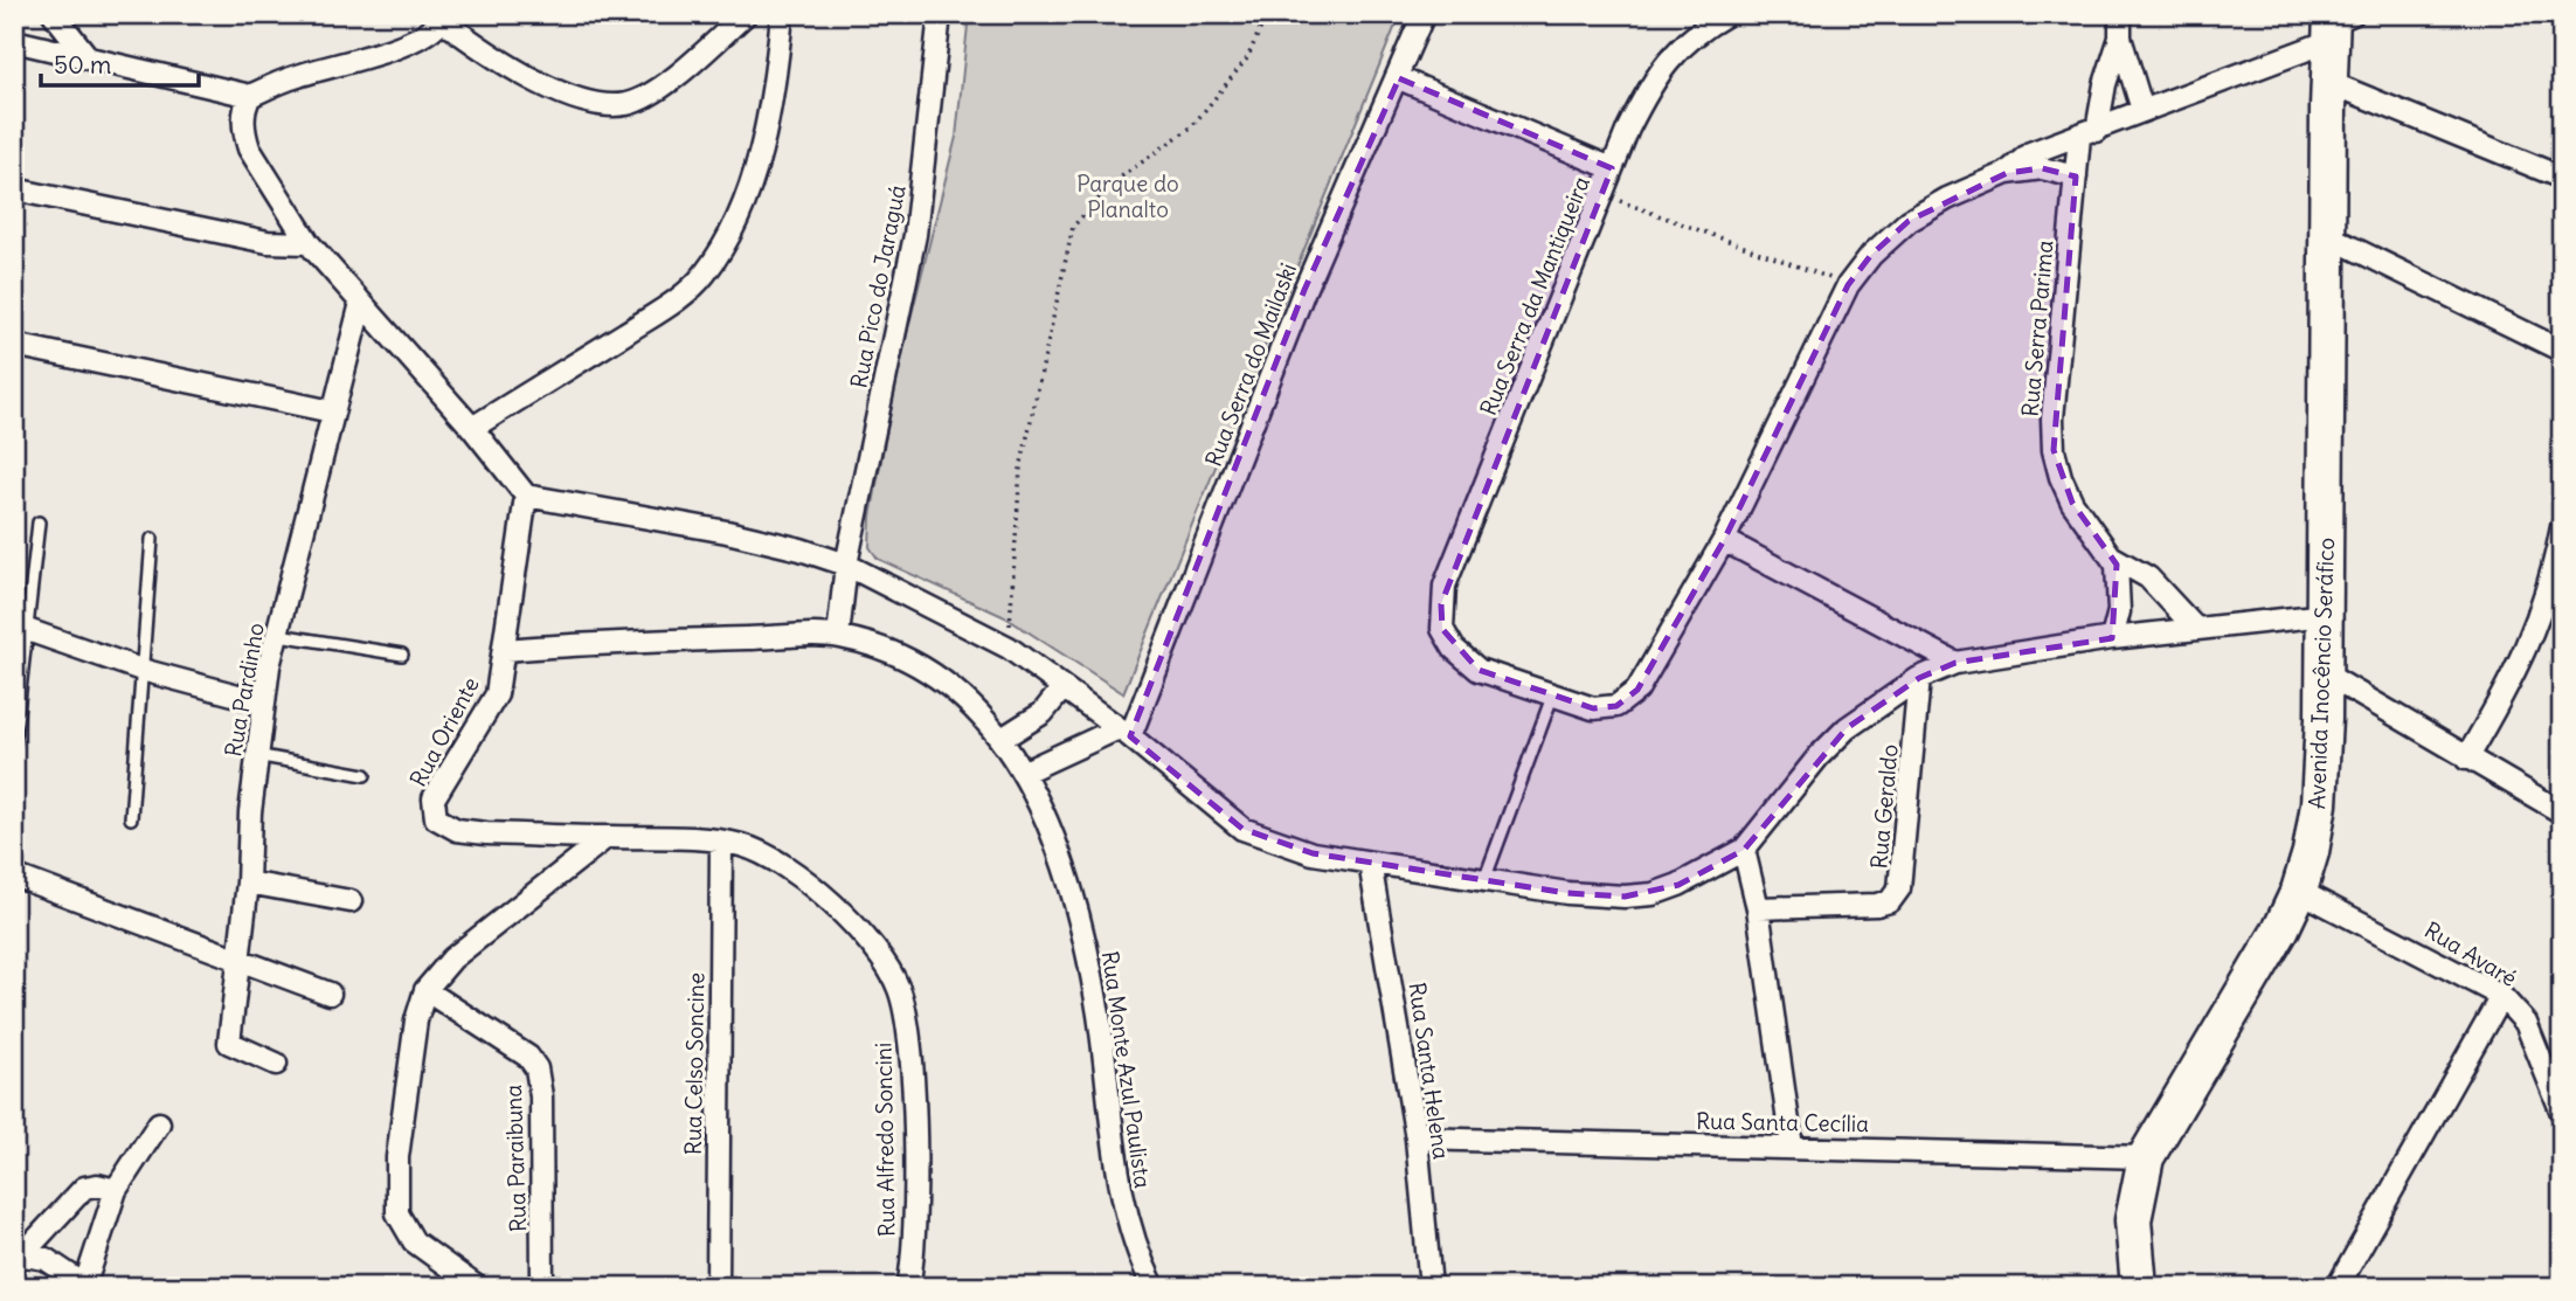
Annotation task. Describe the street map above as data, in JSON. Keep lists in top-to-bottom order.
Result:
{
  "streets": {
    "main road": ["Avenida Inocêncio Seráfico"],
    "street": [
      "Rua Pico do Jaraguá",
      "Rua Serra da Mantiqueira",
      "Rua Serra Parima",
      "Rua Serra do Mailaski",
      "Rua Pardinho",
      "Rua Oriente",
      "Rua Geraldo",
      "Rua Avaré",
      "Rua Celso Soncine",
      "Rua Monte Azul Paulista",
      "Rua Santa Helena",
      "Rua Santa Cecília",
      "Rua Alfredo Soncini",
      "Rua Paraibuna"
    ]
  },
  "crossings": [
    ["Rua Pico do Jaraguá", "Rua Monte Azul Paulista"],
    ["Avenida Inocêncio Seráfico", "Rua Avaré"],
    ["Avenida Inocêncio Seráfico", "Rua Santa Cecília"],
    ["Rua Oriente", "Rua Alfredo Soncini"],
    ["Rua Celso Soncine", "Rua Alfredo Soncini"],
    ["Rua Santa Helena", "Rua Santa Cecília"]
  ],
  "parks": ["Parque do Planalto"],
  "scale_bar": "50 m"
}
